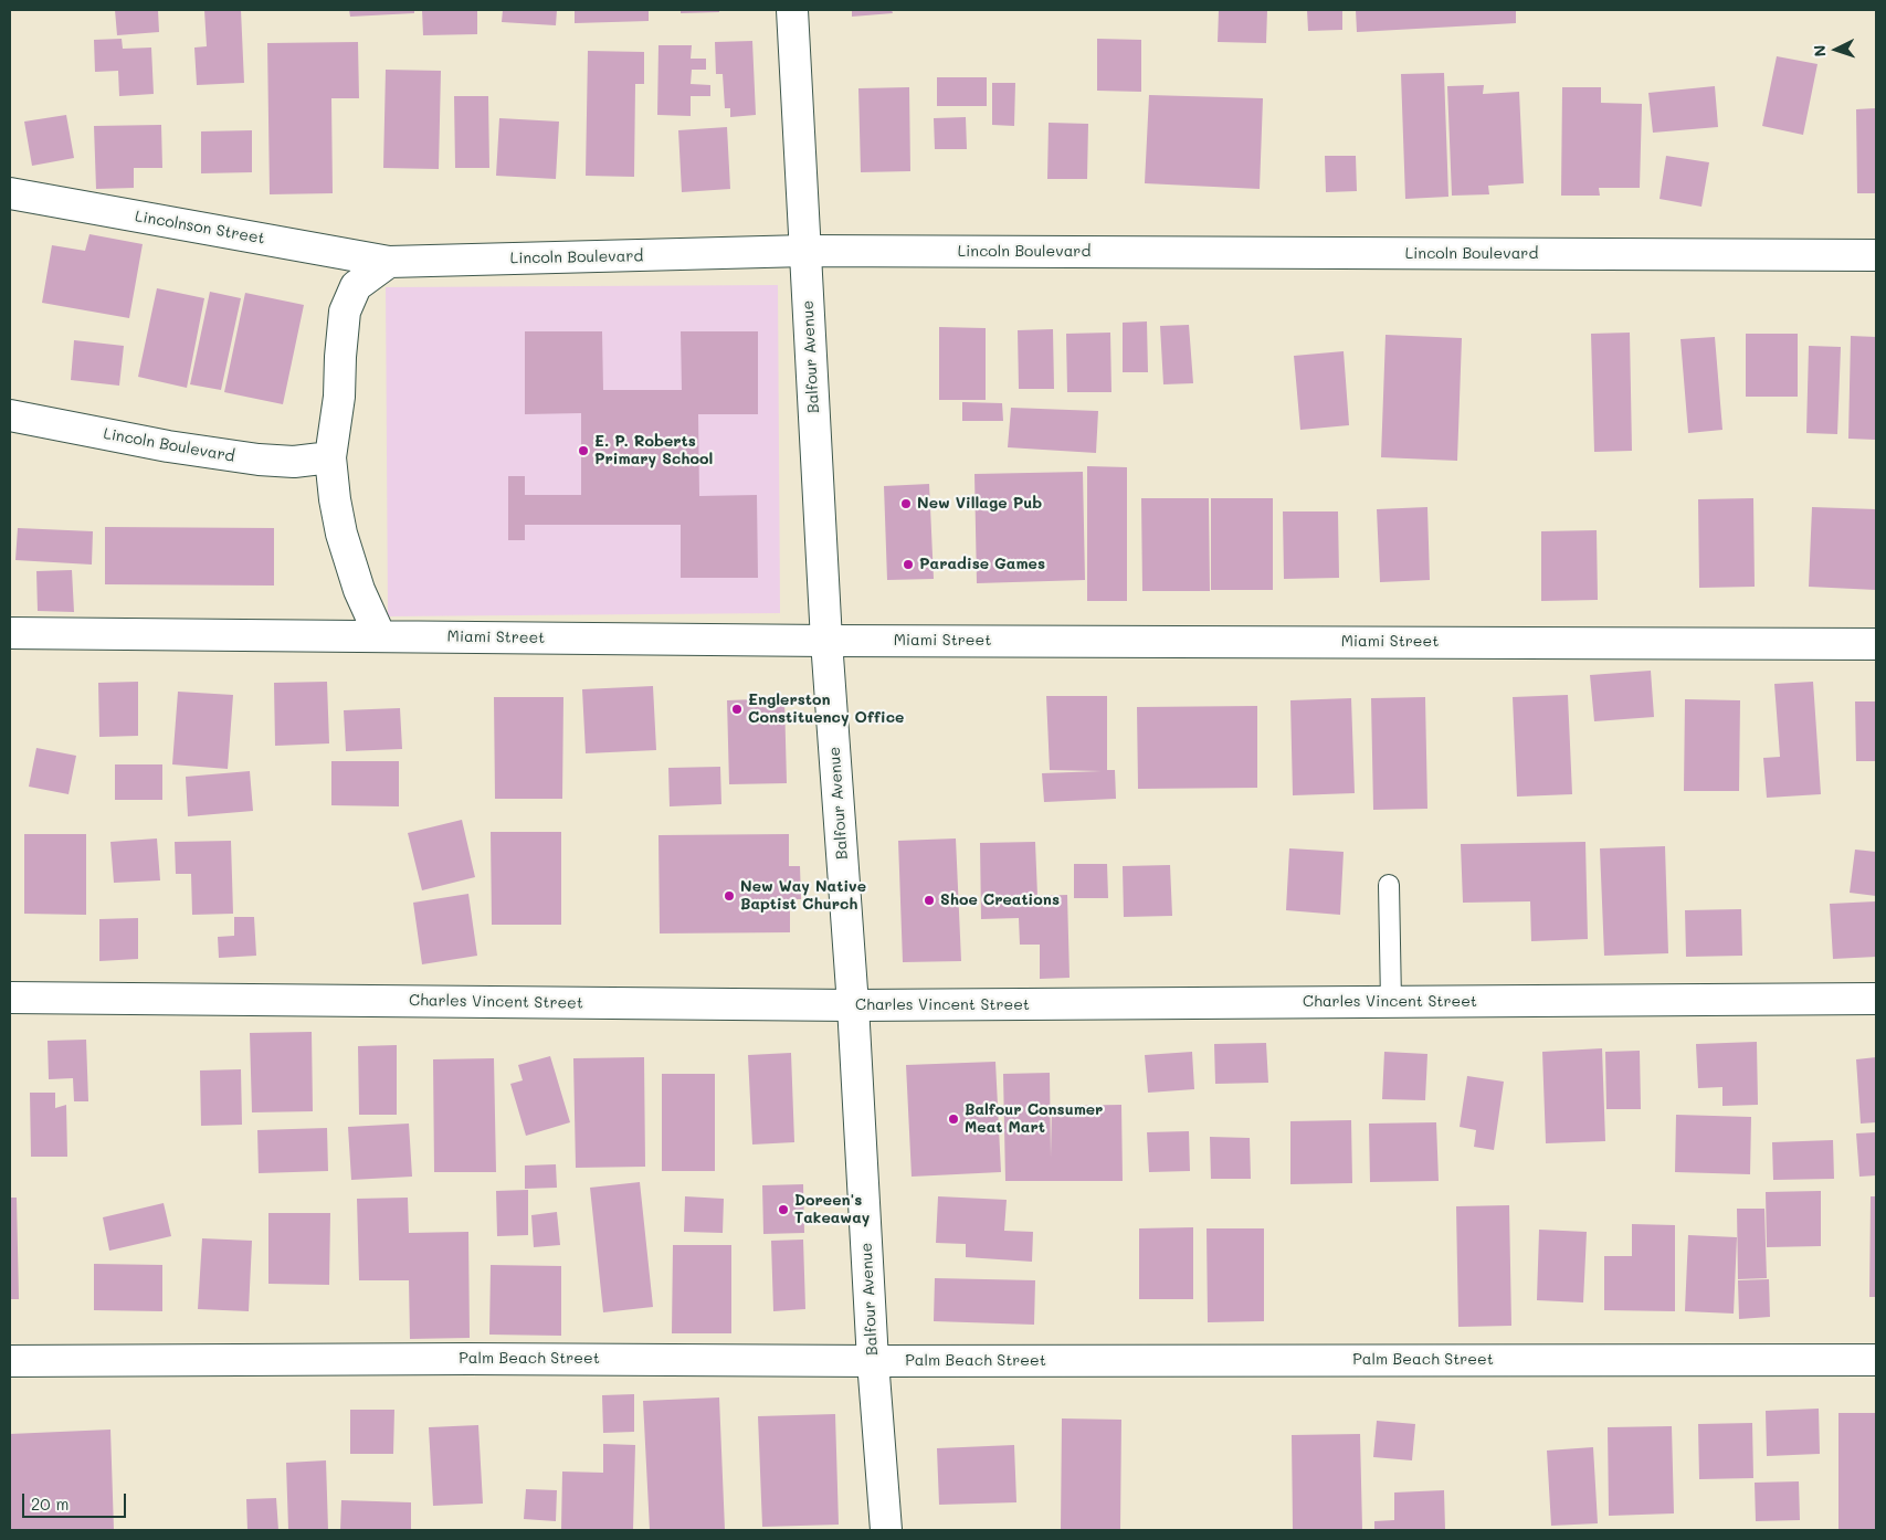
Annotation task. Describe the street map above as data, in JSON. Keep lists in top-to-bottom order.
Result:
{
  "streets": {
    "street": [
      "Lincolnson Street",
      "Lincoln Boulevard",
      "Balfour Avenue",
      "Miami Street",
      "Charles Vincent Street",
      "Palm Beach Street"
    ]
  },
  "crossings": [
    ["Lincolnson Street", "Lincoln Boulevard"],
    ["Lincoln Boulevard", "Balfour Avenue"],
    ["Balfour Avenue", "Miami Street"],
    ["Balfour Avenue", "Charles Vincent Street"],
    ["Balfour Avenue", "Palm Beach Street"]
  ],
  "places": [
    "E. P. Roberts Primary School",
    "New Village Pub",
    "Paradise Games",
    "Englerston Constituency Office",
    "New Way Native Baptist Church",
    "Shoe Creations",
    "Balfour Consumer Meat Mart",
    "Doreen's Takeaway"
  ],
  "scale_bar": "20 m",
  "north": "left"
}
